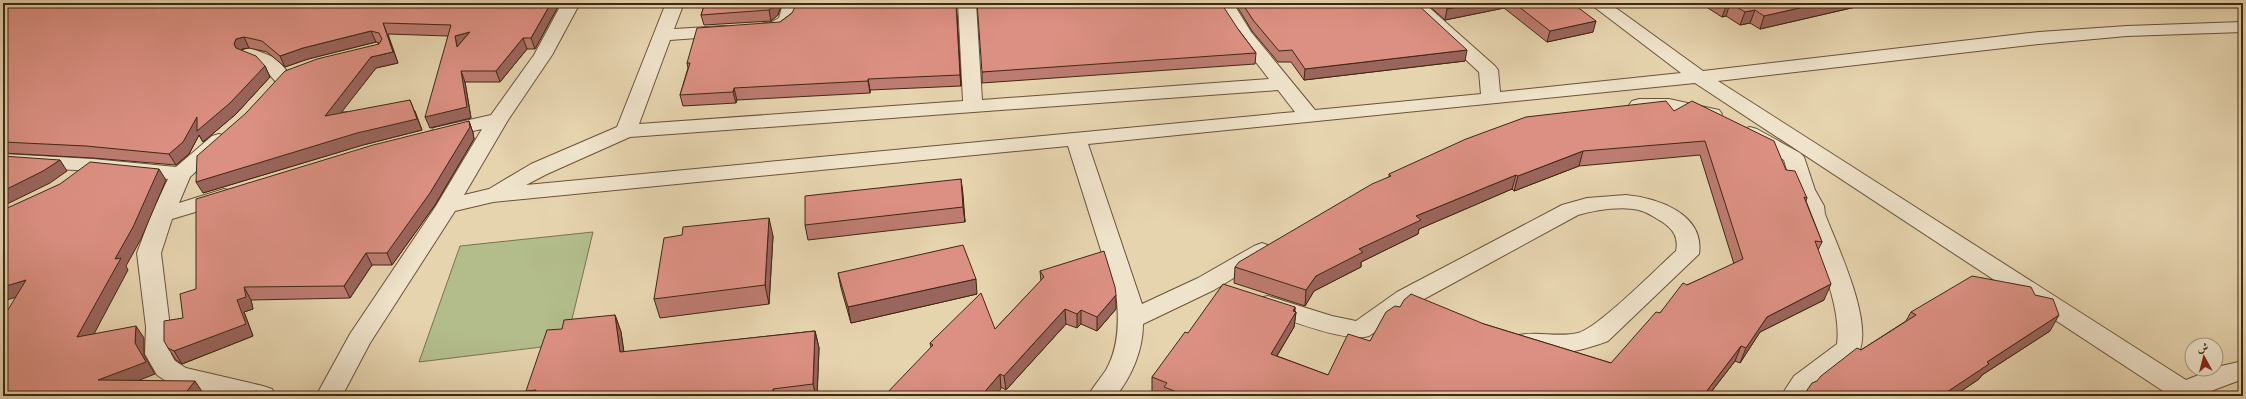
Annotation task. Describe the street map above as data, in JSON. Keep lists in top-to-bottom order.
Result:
{
  "north": "top"
}
